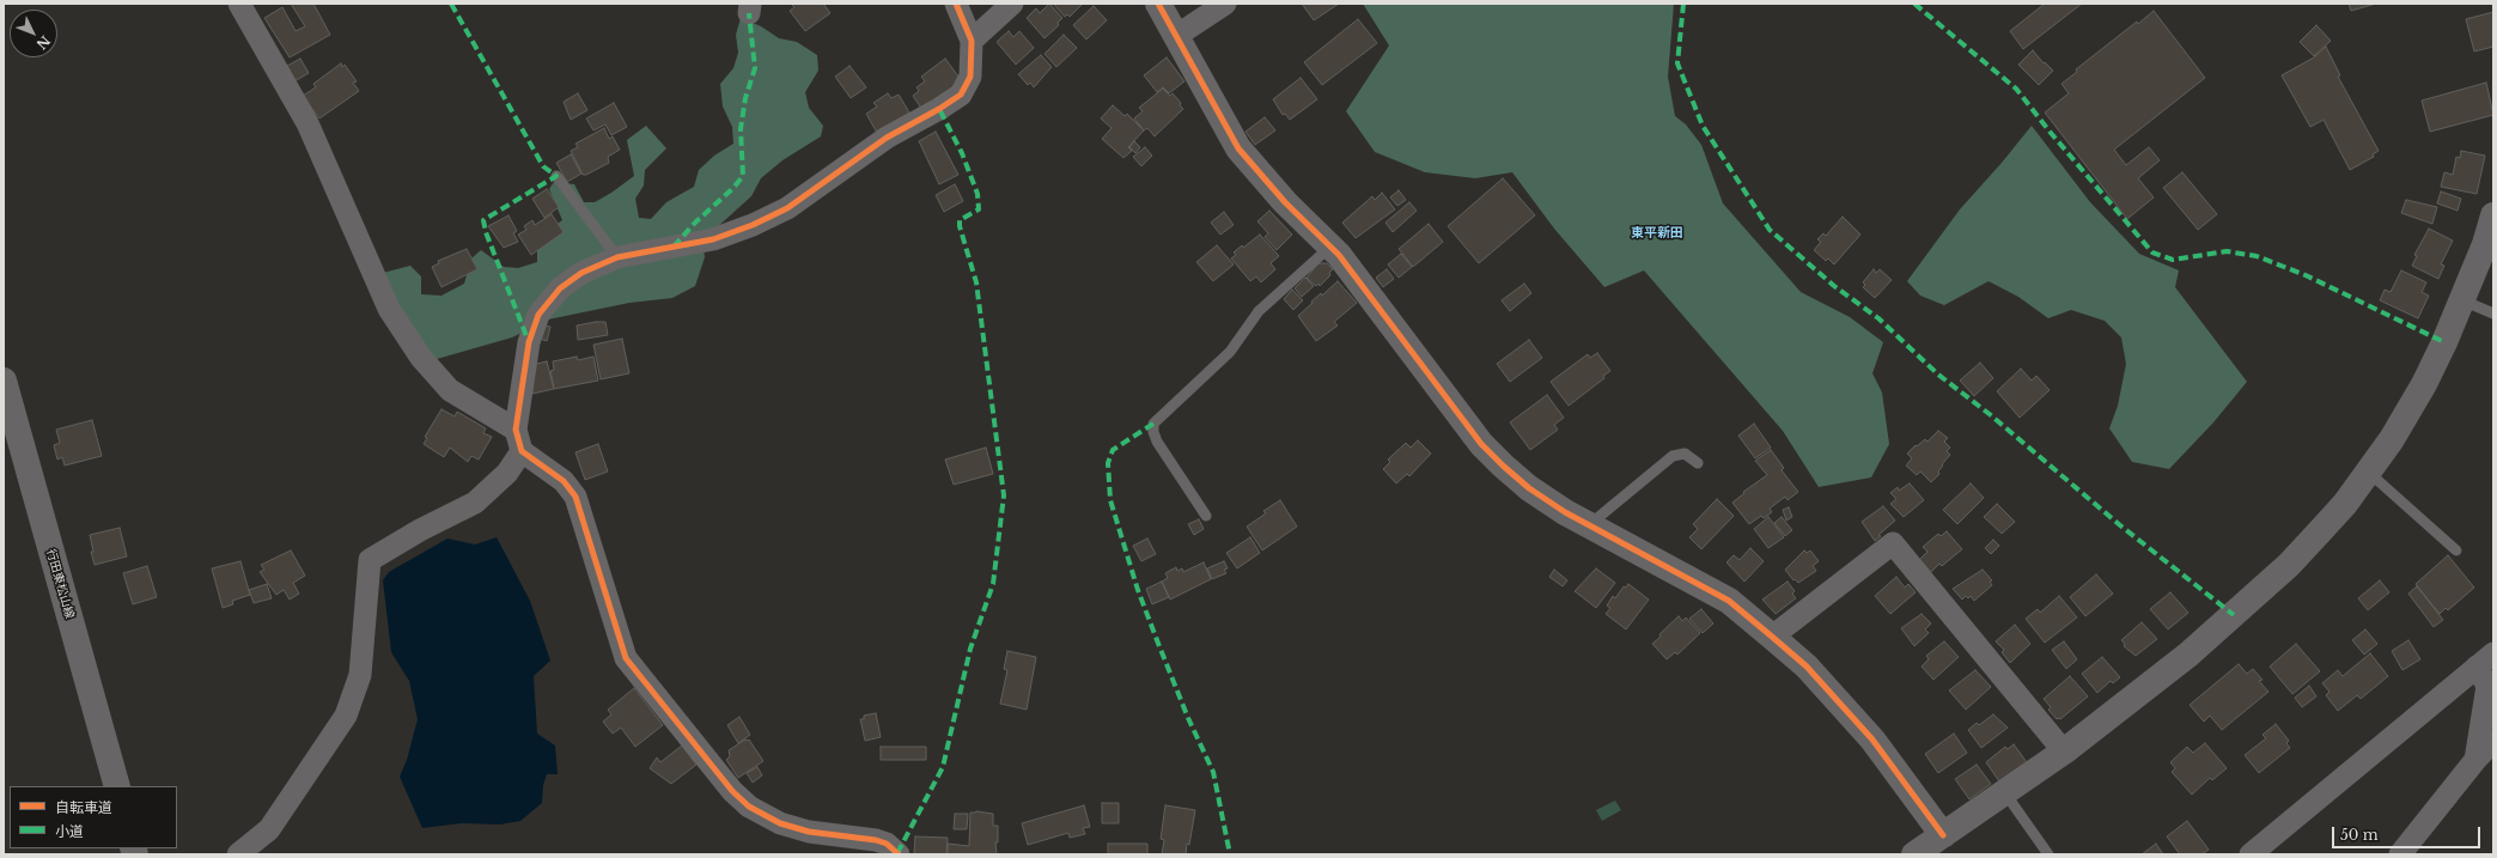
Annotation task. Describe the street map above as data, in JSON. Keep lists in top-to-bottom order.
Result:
{
  "streets": {
    "street": ["行田東松山線"]
  },
  "districts": ["東平新田"],
  "legend": ["自転車道", "小道"],
  "scale_bar": "50 m",
  "north": "bottom right"
}
